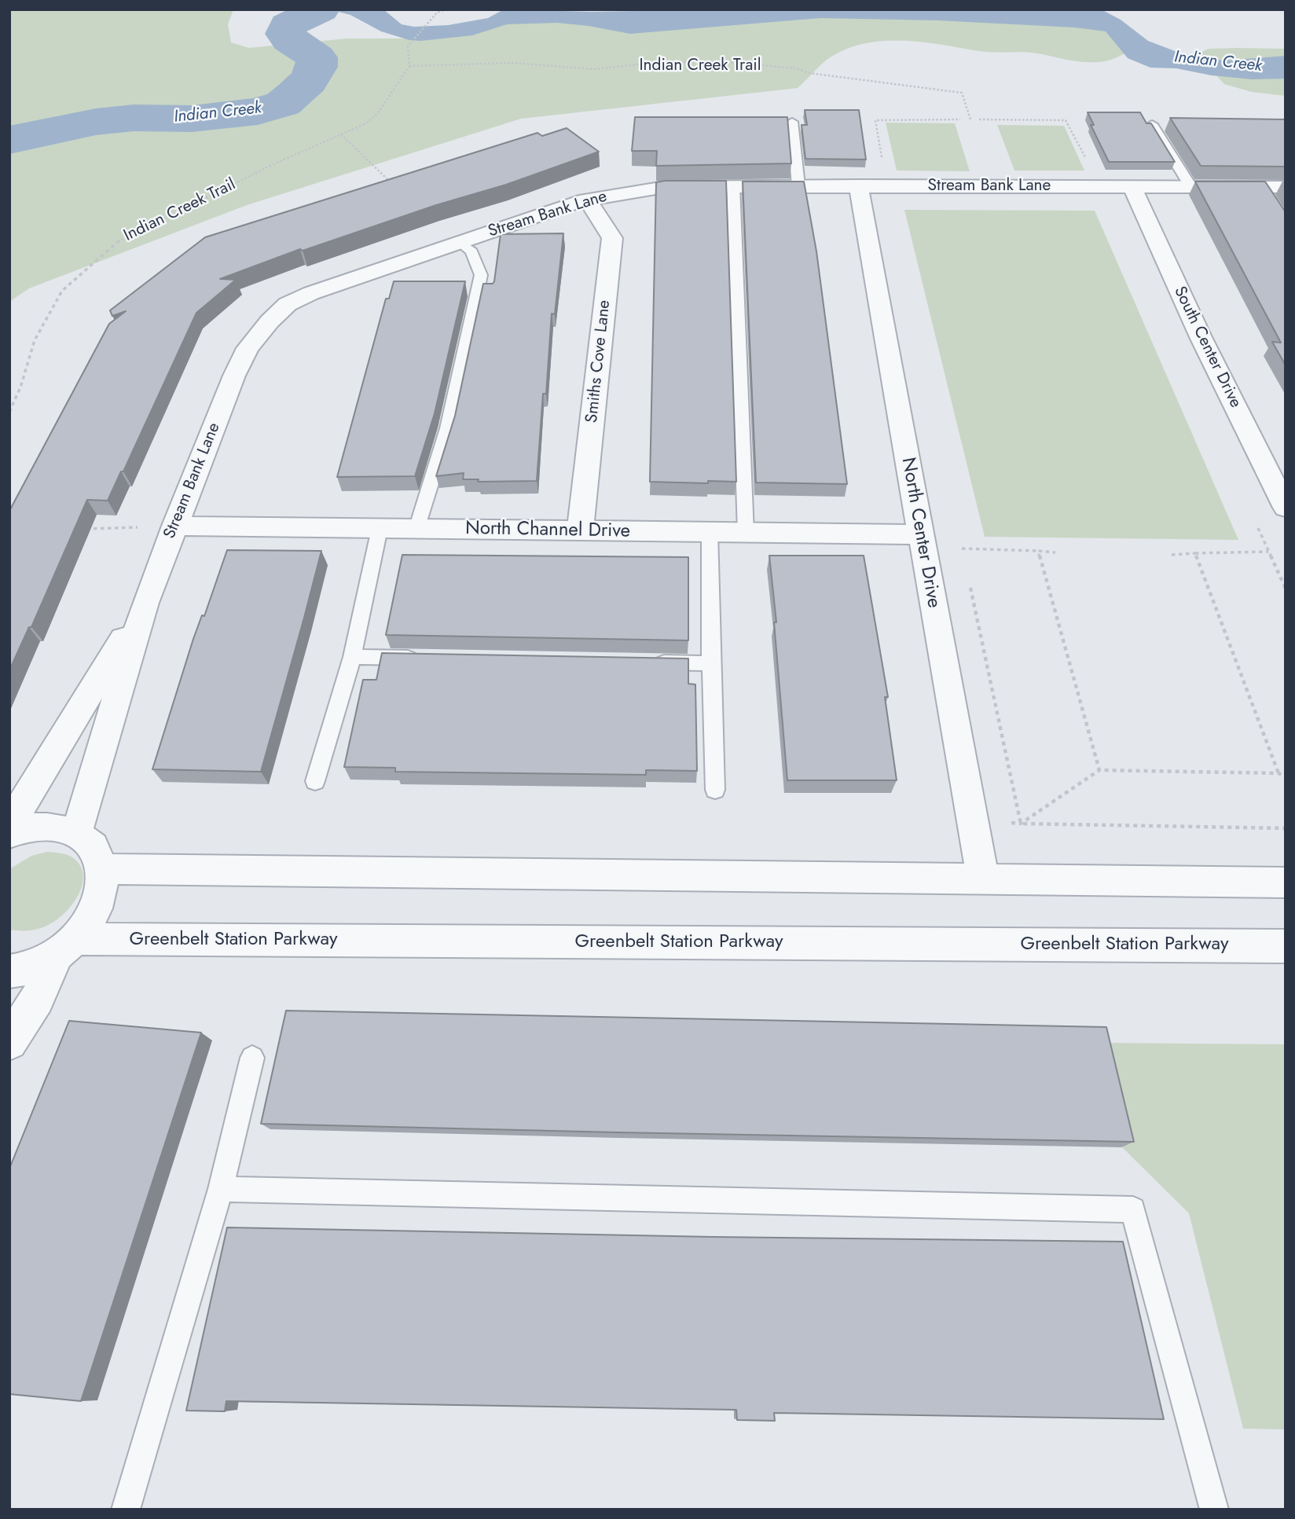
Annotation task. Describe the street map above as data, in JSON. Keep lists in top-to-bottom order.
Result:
{
  "streets": {
    "street": [
      "Stream Bank Lane",
      "South Center Drive",
      "Smiths Cove Lane",
      "North Channel Drive",
      "North Center Drive",
      "Greenbelt Station Parkway"
    ],
    "path": ["Indian Creek Trail"]
  },
  "crossings": [
    ["Stream Bank Lane", "South Center Drive"],
    ["Stream Bank Lane", "Smiths Cove Lane"],
    ["Stream Bank Lane", "North Channel Drive"],
    ["Stream Bank Lane", "North Center Drive"],
    ["Smiths Cove Lane", "North Channel Drive"],
    ["North Channel Drive", "North Center Drive"]
  ],
  "water": ["Indian Creek"]
}
